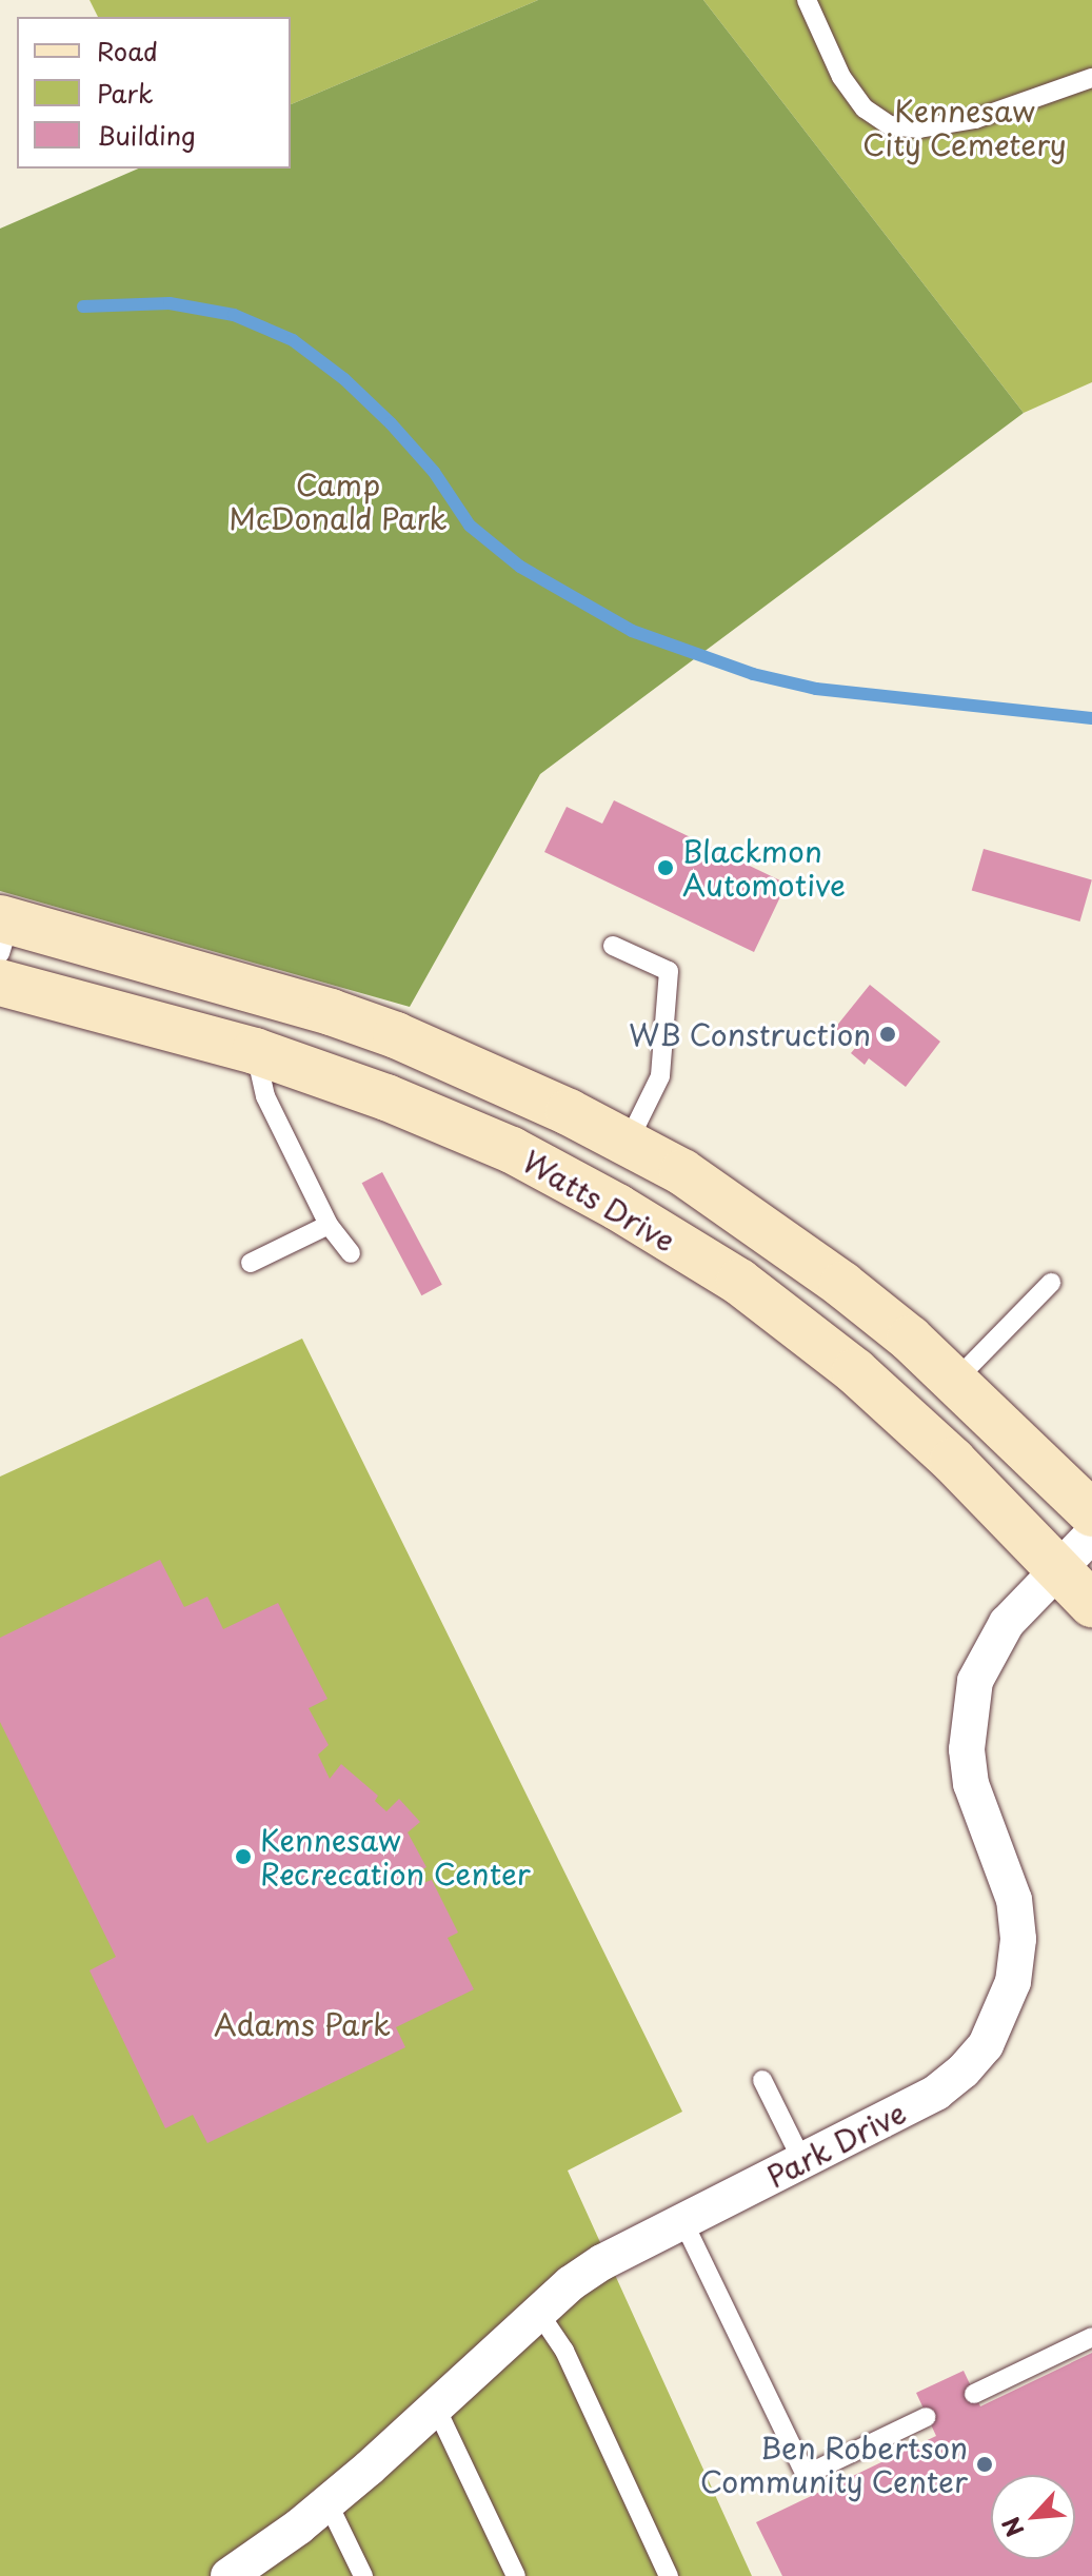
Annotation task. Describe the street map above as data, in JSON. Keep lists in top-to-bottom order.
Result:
{
  "streets": {
    "main road": ["Watts Drive"],
    "street": ["Park Drive"]
  },
  "crossings": [
    ["Watts Drive", "Park Drive"]
  ],
  "parks": ["Kennesaw City Cemetery", "Camp McDonald Park", "Adams Park"],
  "places": [
    "Blackmon Automotive",
    "WB Construction",
    "Kennesaw Recrecation Center",
    "Ben Robertson Community Center"
  ],
  "legend": ["Road", "Park", "Building"],
  "north": "bottom left"
}
